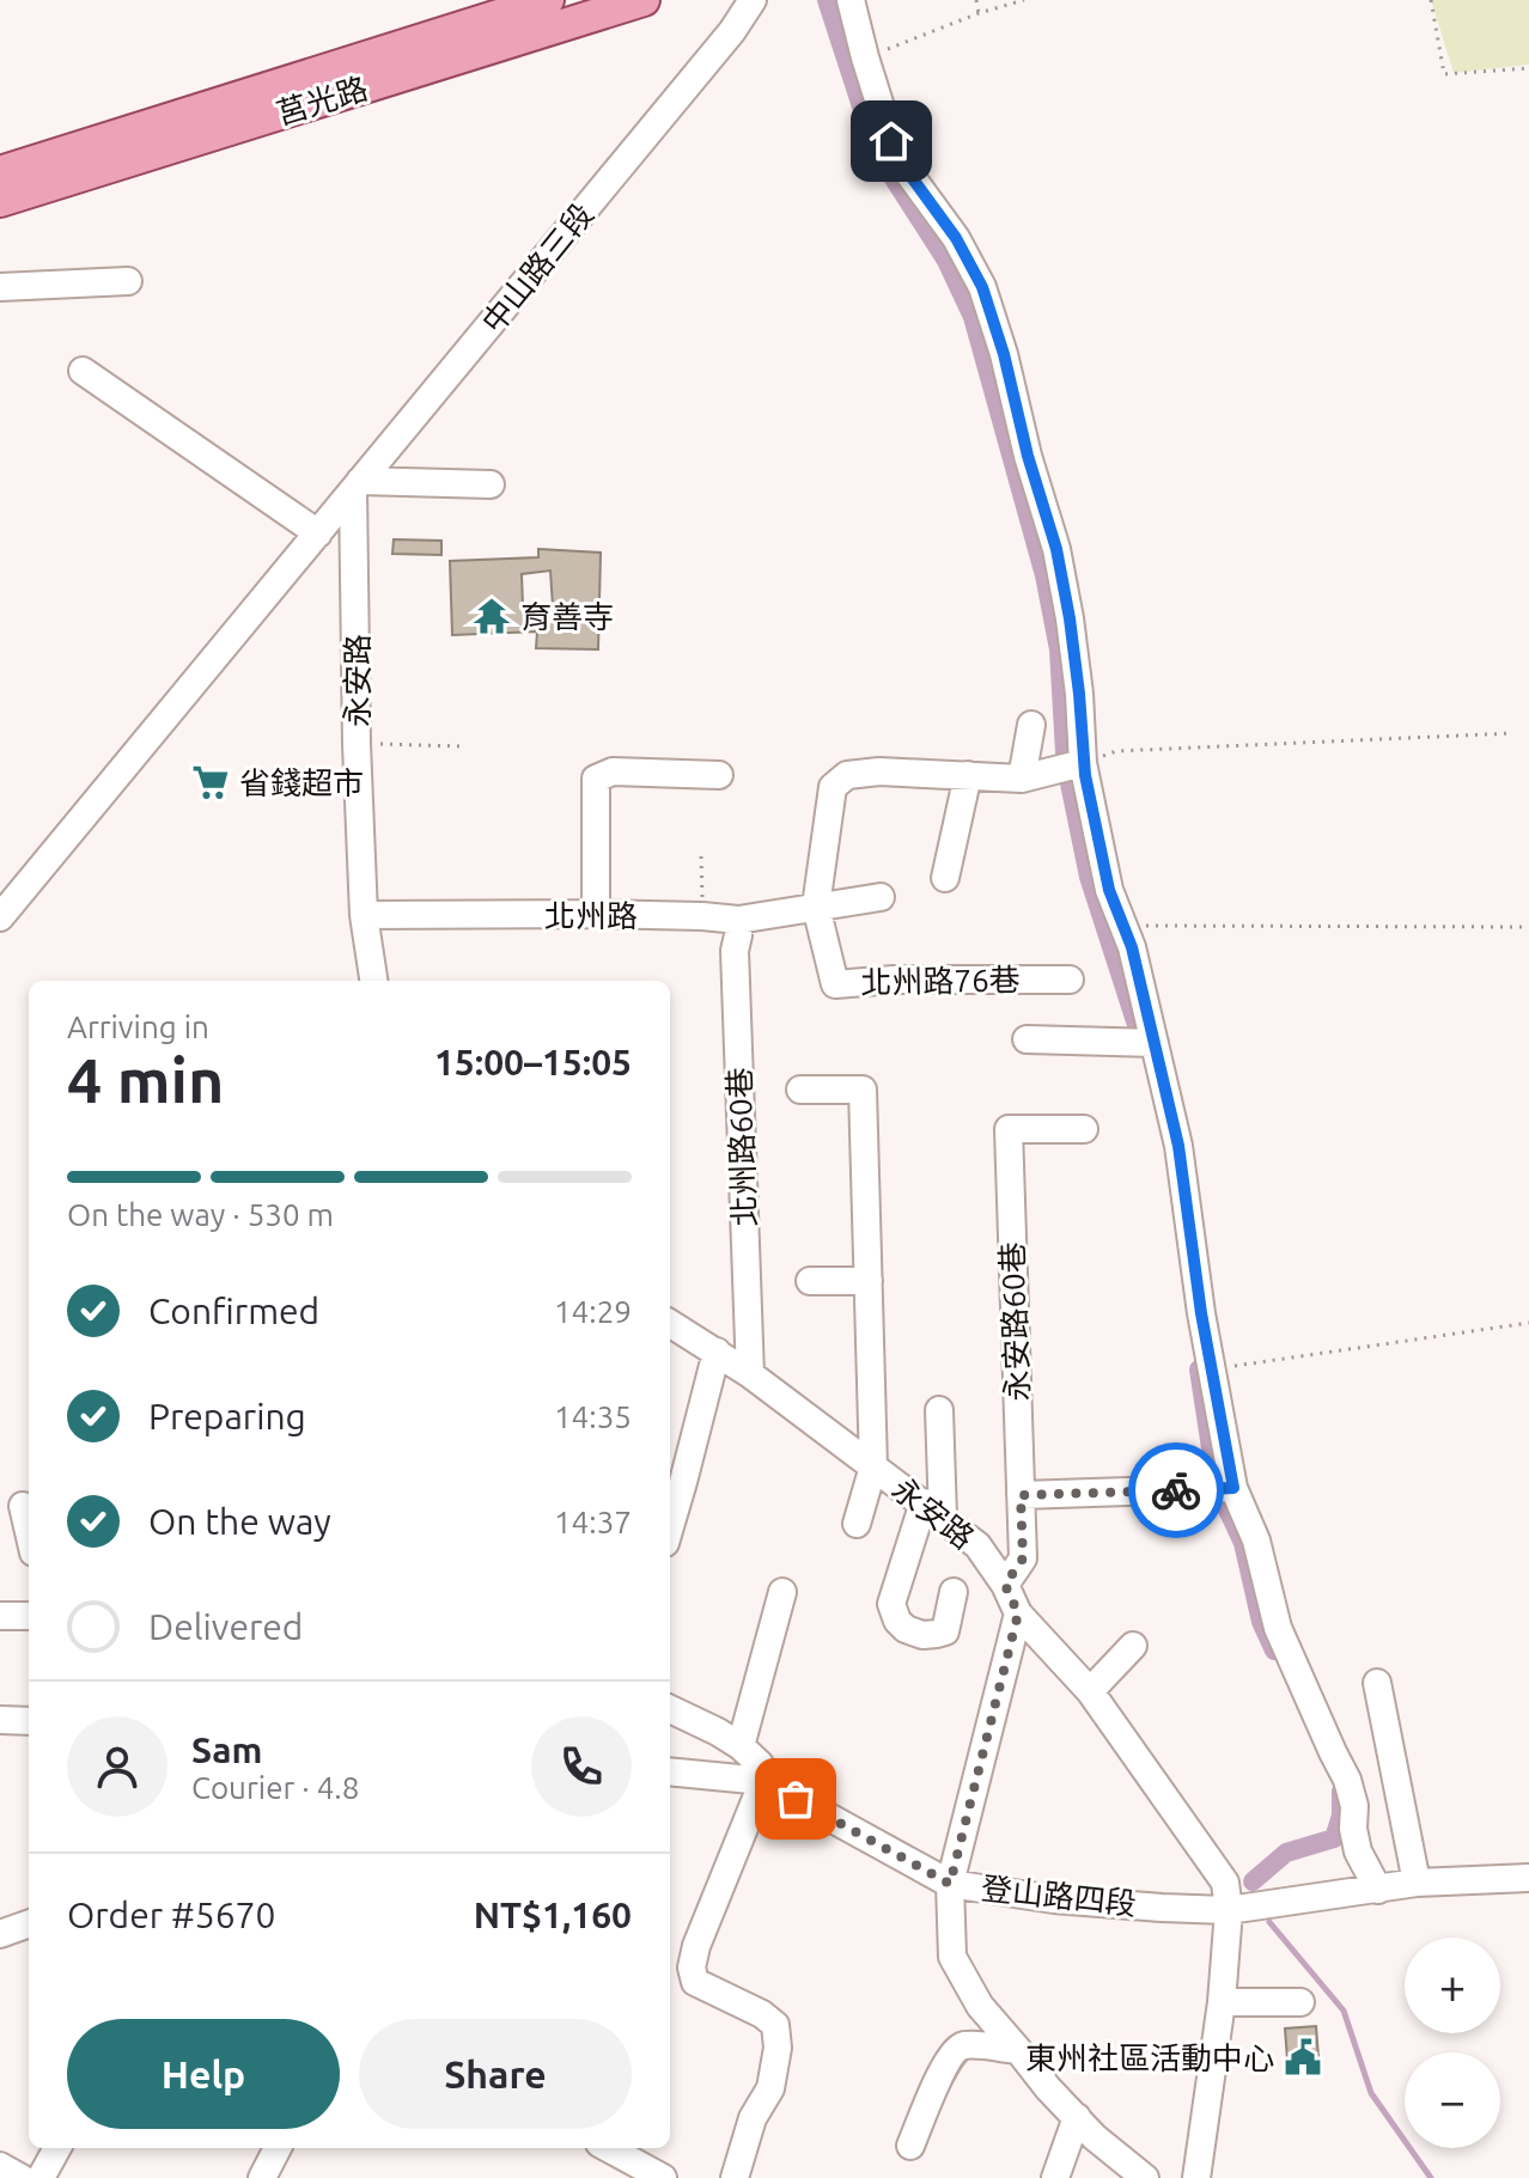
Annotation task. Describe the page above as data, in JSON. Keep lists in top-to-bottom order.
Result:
{
  "streets": {
    "main road": ["莒光路"],
    "street": [
      "中山路三段",
      "永安路",
      "北州路",
      "北州路76巷",
      "北州路60巷",
      "永安路60巷",
      "登山路四段"
    ]
  },
  "crossings": [
    ["中山路三段", "永安路"],
    ["永安路", "北州路"],
    ["永安路", "北州路60巷"],
    ["永安路", "永安路60巷"],
    ["永安路", "登山路四段"],
    ["北州路", "北州路76巷"],
    ["北州路", "北州路60巷"]
  ],
  "places": {
    "temple": ["育善寺"],
    "supermarket": ["省錢超市"],
    "public building": ["東州社區活動中心"]
  },
  "page": {
    "heading": ["4 min", "Arriving in", "15:00–15:05"],
    "panel": [
      "Sam",
      "Courier · 4.8",
      "Order #5670",
      "NT$1,160"
    ],
    "bar": "On the way · 530 m",
    "list": [
      ["Confirmed", "14:29"],
      ["Preparing", "14:35"],
      ["On the way", "14:37"],
      "Delivered"
    ],
    "map_buttons": ["+", "−"],
    "buttons": ["Help", "Share"]
  }
}
